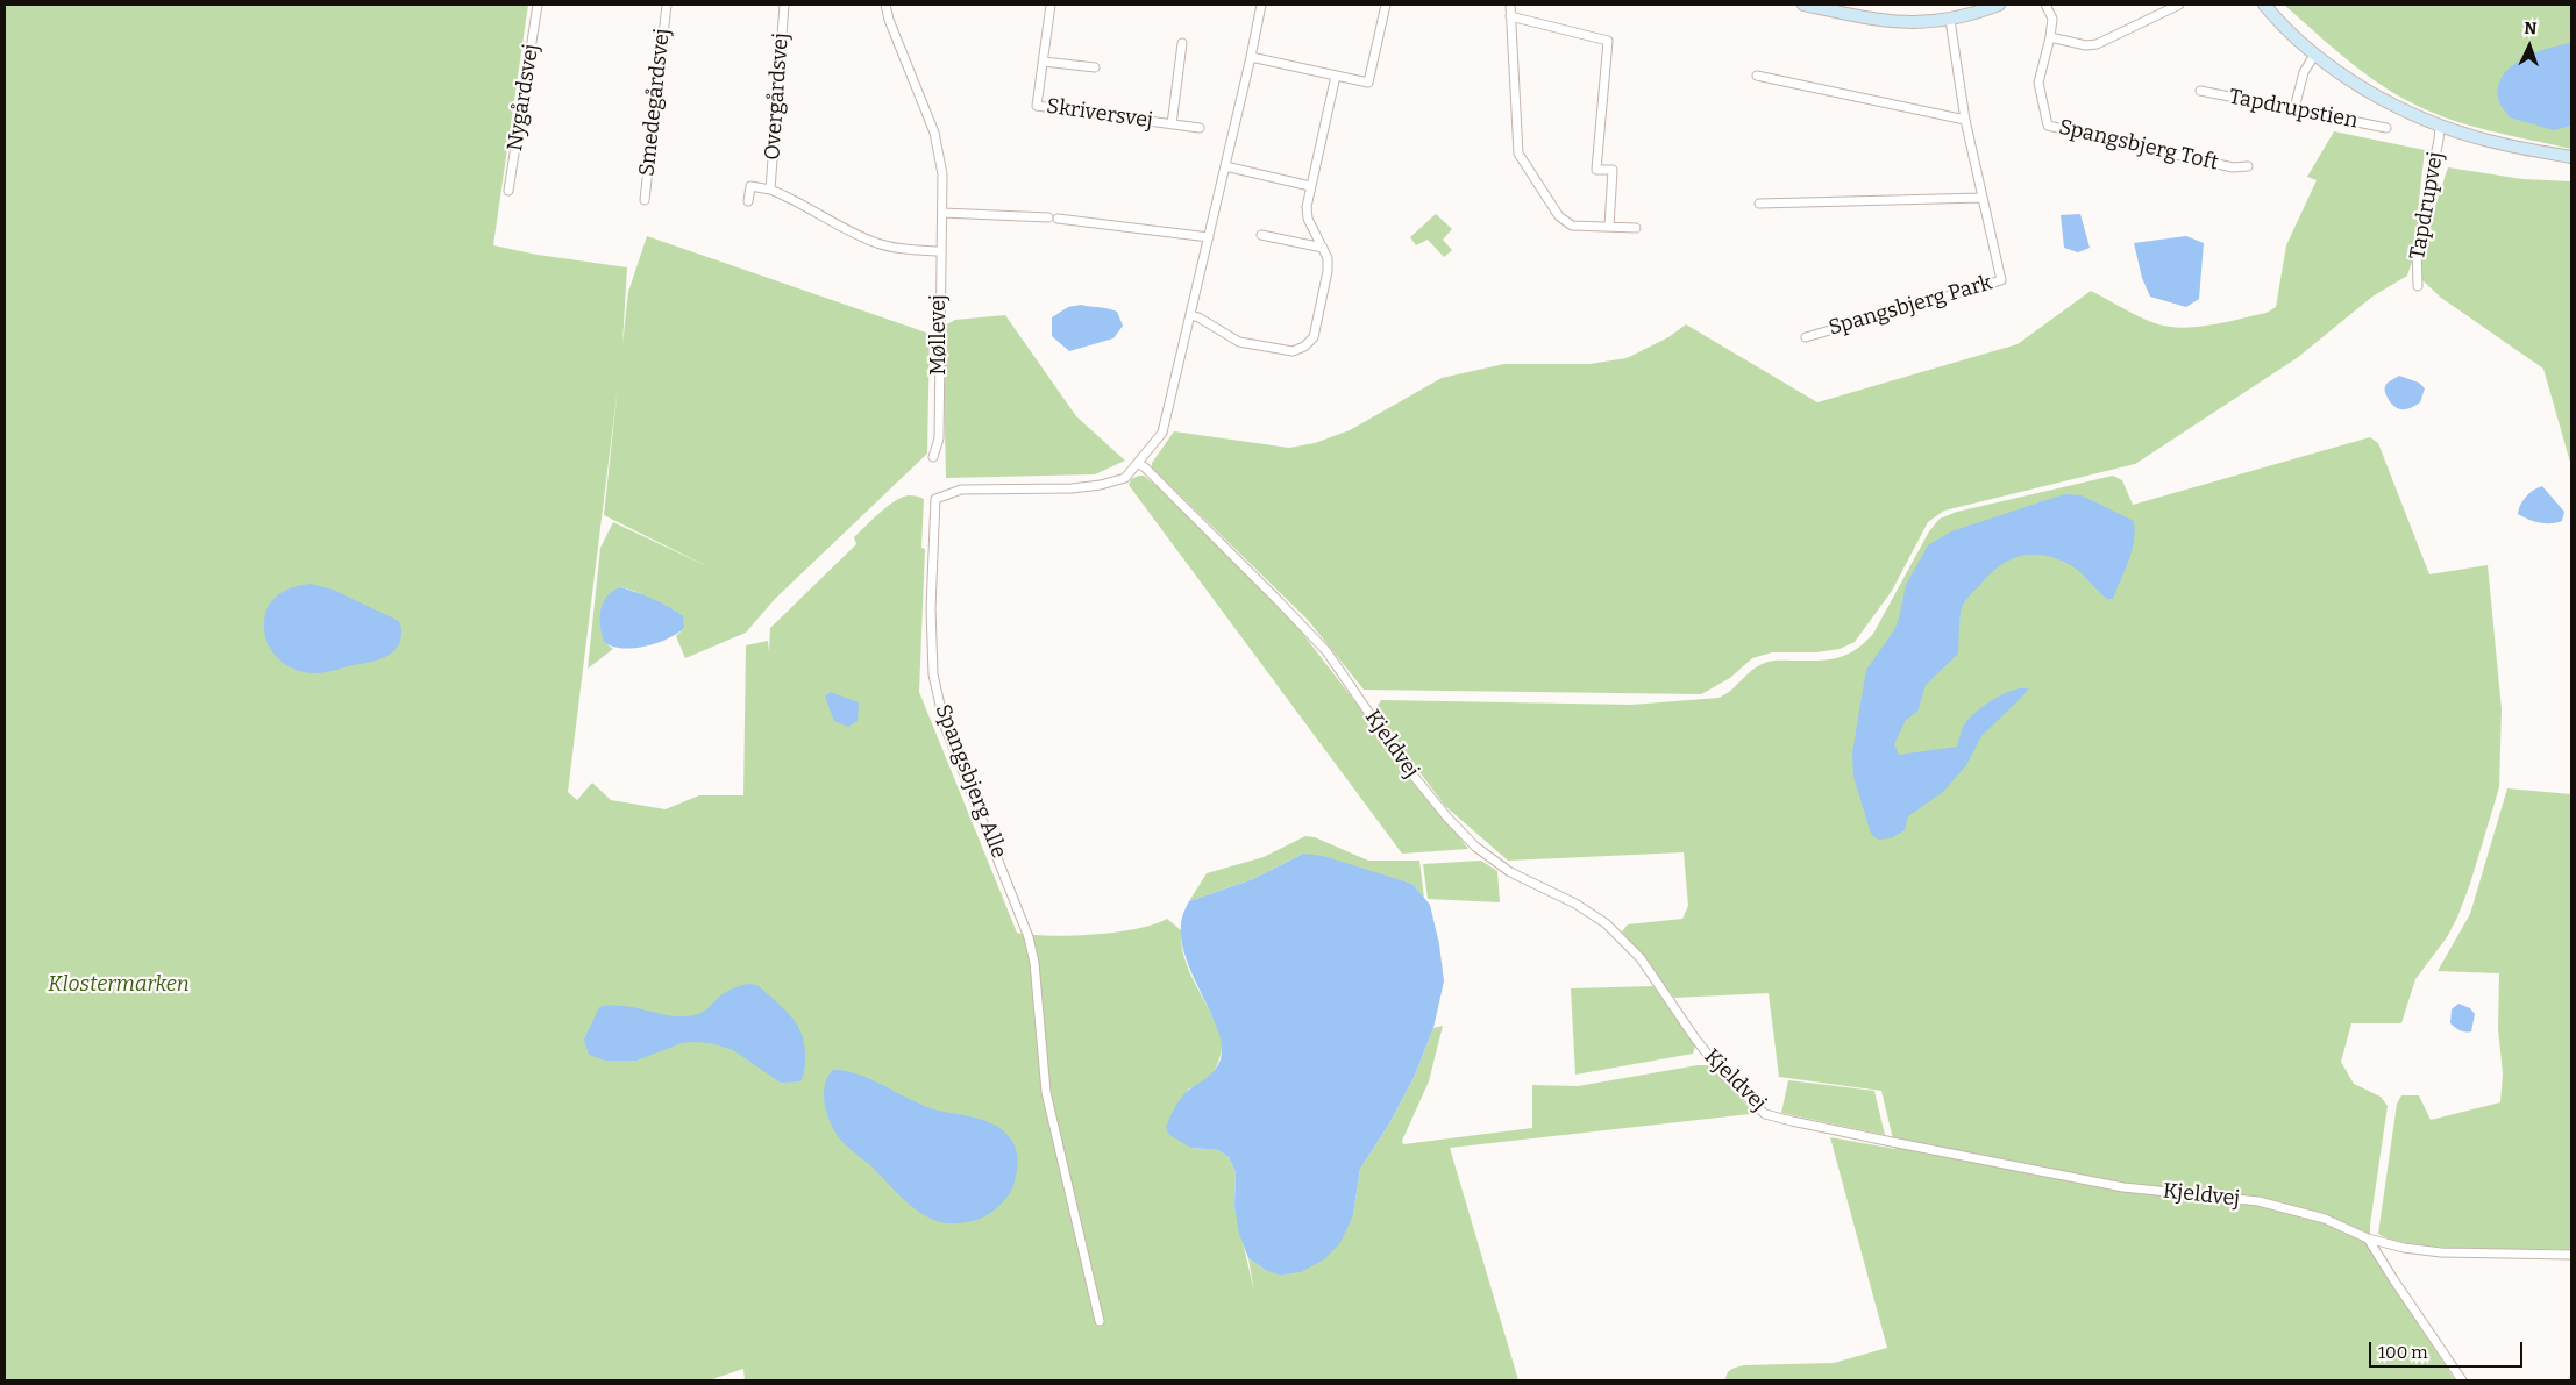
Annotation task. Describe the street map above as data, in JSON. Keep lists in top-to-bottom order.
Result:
{
  "streets": {
    "street": [
      "Overgårdsvej",
      "Nygårdsvej",
      "Smedegårdsvej",
      "Tapdrupstien",
      "Skriversvej",
      "Spangsbjerg Toft",
      "Tapdrupvej",
      "Spangsbjerg Park",
      "Møllevej",
      "Kjeldvej",
      "Spangsbjerg Alle"
    ]
  },
  "crossings": [
    ["Overgårdsvej", "Møllevej"],
    ["Kjeldvej", "Spangsbjerg Alle"]
  ],
  "parks": ["Klostermarken"],
  "scale_bar": "100 m",
  "north": "top"
}
